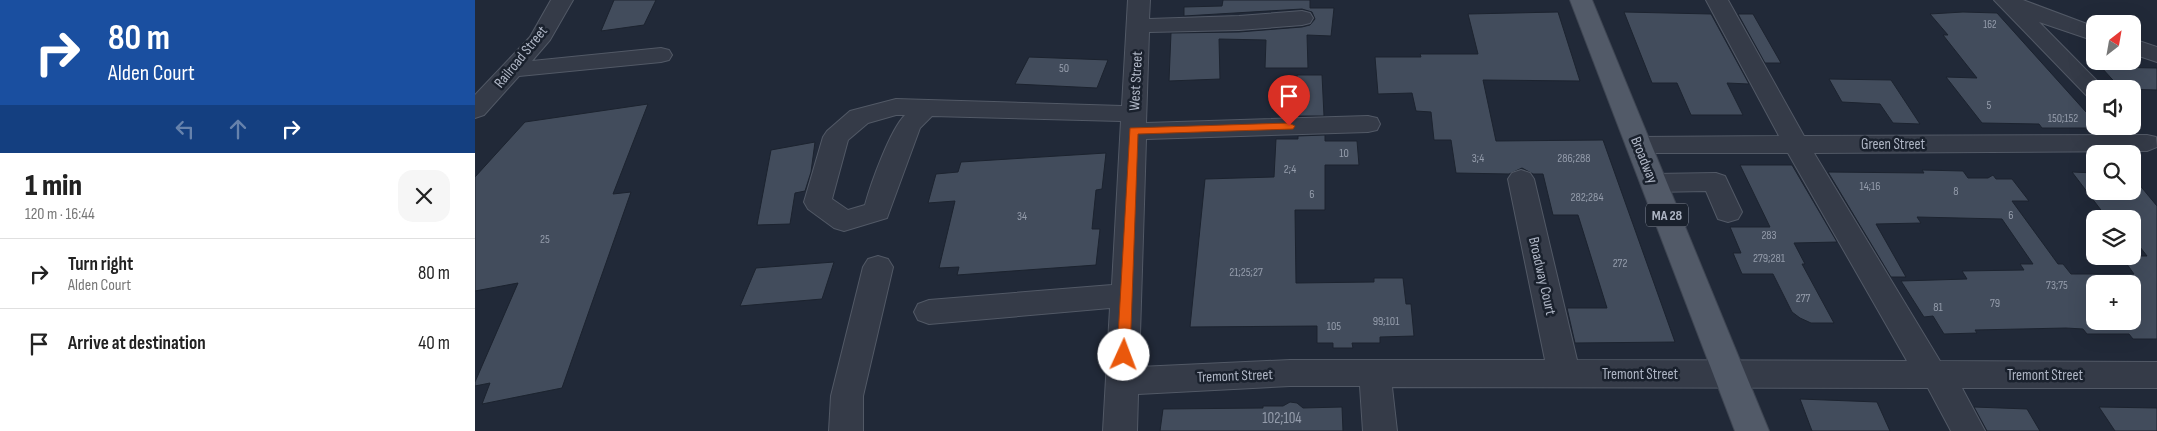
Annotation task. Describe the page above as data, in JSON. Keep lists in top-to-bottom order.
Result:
{
  "streets": {
    "main road": ["Broadway", "MA 28"],
    "street": [
      "Railroad Street",
      "West Street",
      "Green Street",
      "Broadway Court",
      "Tremont Street"
    ]
  },
  "crossings": [
    ["West Street", "Tremont Street"],
    ["Green Street", "Broadway"],
    ["Broadway", "Tremont Street"],
    ["Broadway Court", "Tremont Street"]
  ],
  "house_numbers": [
    "162",
    "50",
    "5",
    "150;152",
    "10",
    "3;4",
    "286;288",
    "2;4",
    "14;16",
    "8",
    "6",
    "282;284",
    "6",
    "34",
    "283",
    "25",
    "279;281",
    "272",
    "21;25;27",
    "73;75",
    "277",
    "79",
    "81",
    "99;101",
    "105",
    "102;104"
  ],
  "north": "top right",
  "page": {
    "turn": ["80 m", "Alden Court"],
    "map_buttons": "+",
    "heading": ["1 min", "120 m · 16:44"],
    "list": [
      {
        "name": "Turn right",
        "note": "Alden Court",
        "value": "80 m"
      },
      {
        "name": "Arrive at destination",
        "value": "40 m"
      }
    ]
  }
}
